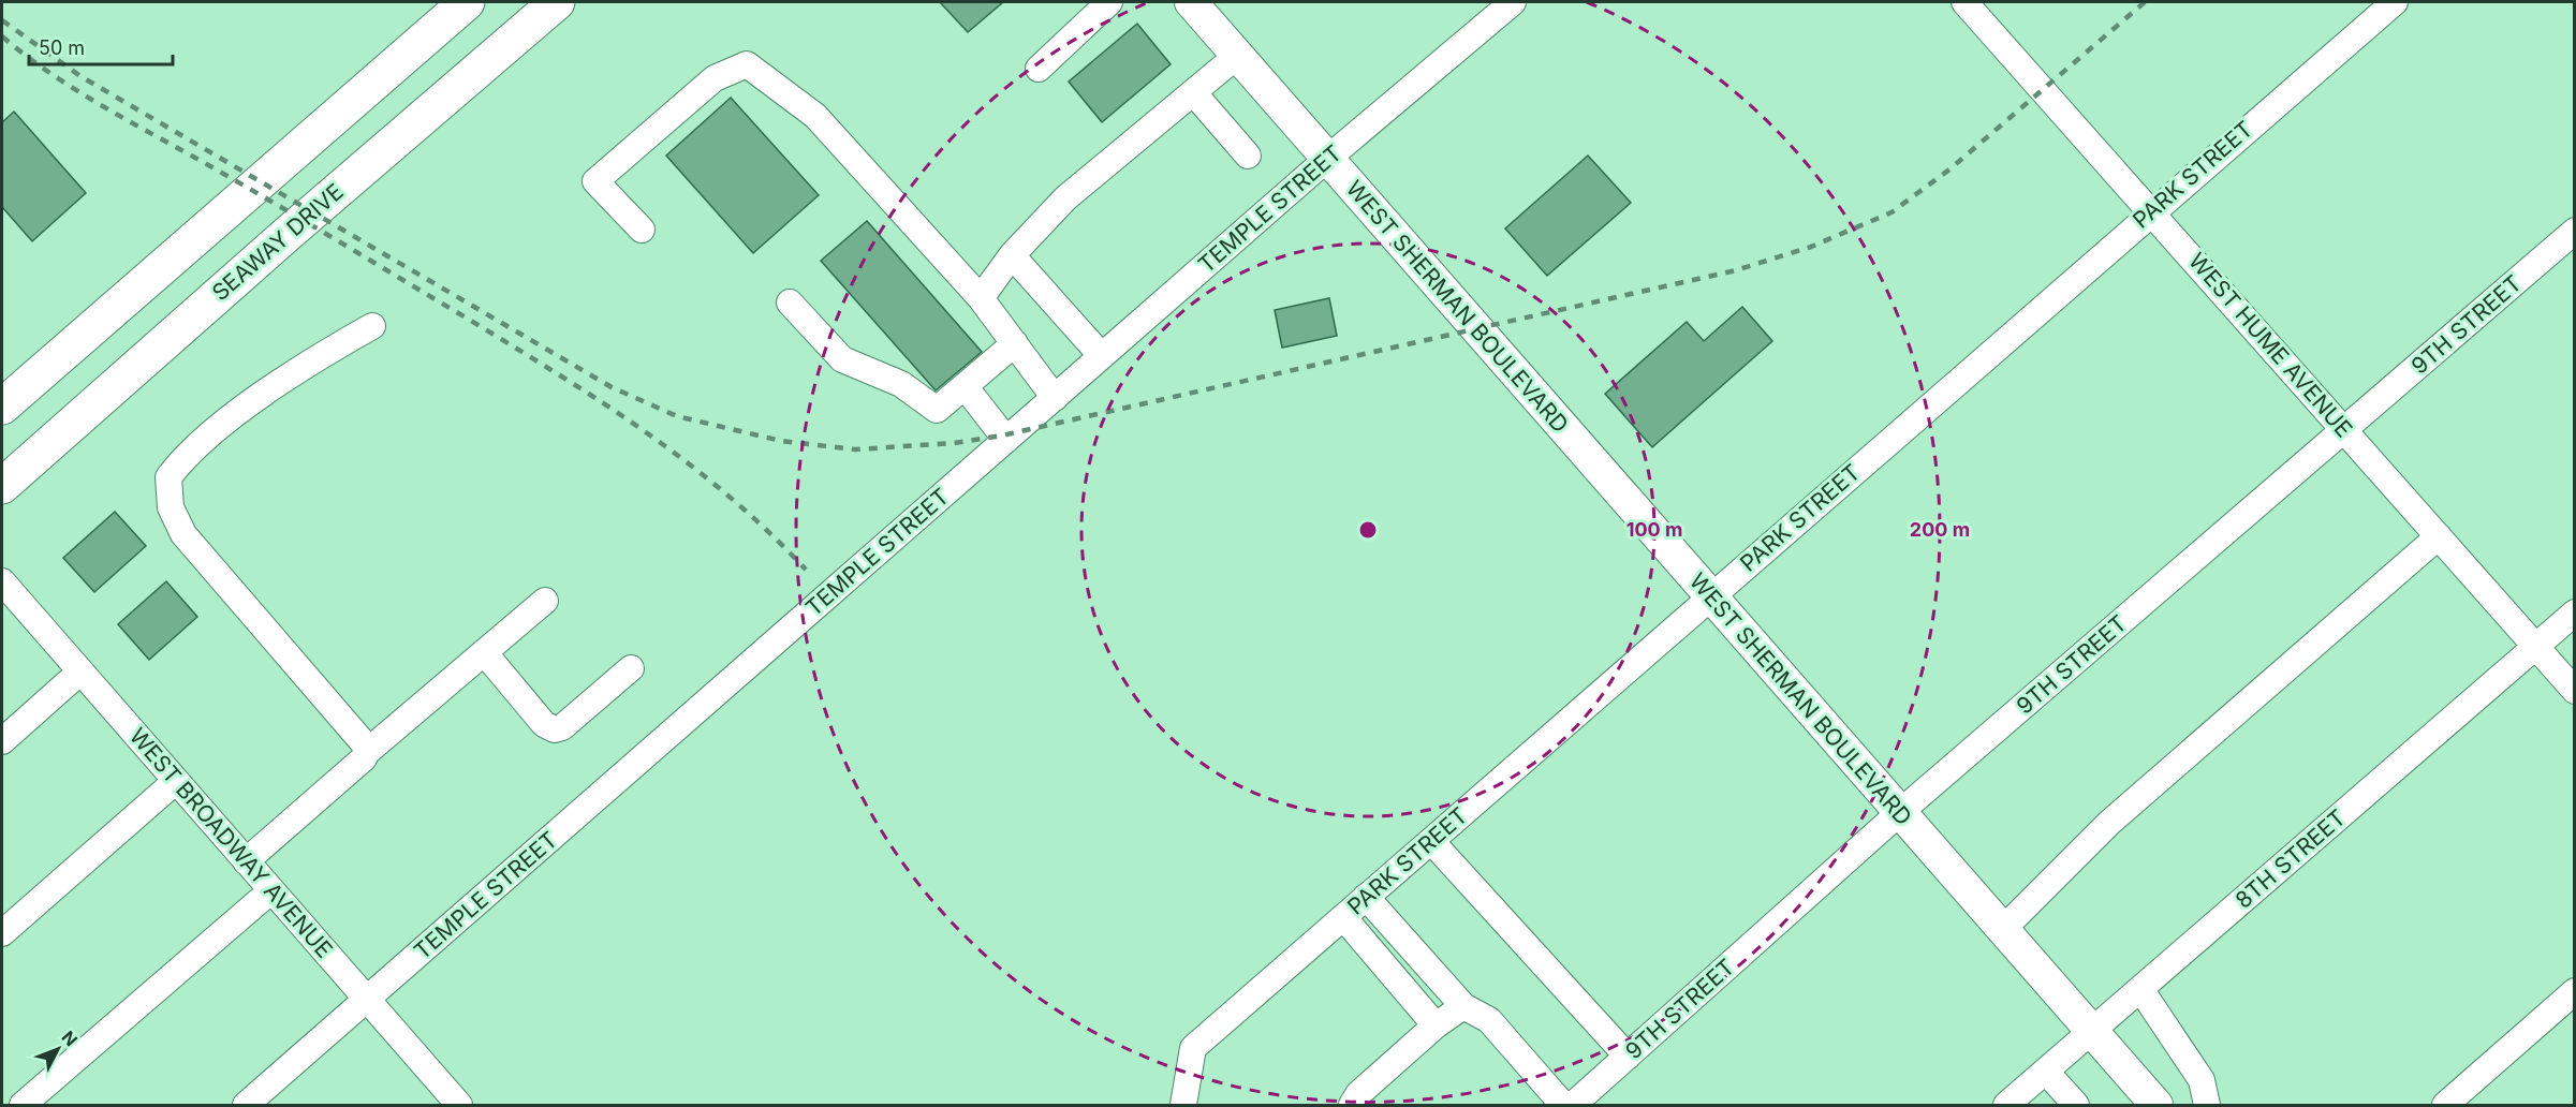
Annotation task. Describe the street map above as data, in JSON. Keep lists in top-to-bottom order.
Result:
{
  "streets": {
    "highway": ["SEAWAY DRIVE"],
    "main road": ["WEST SHERMAN BOULEVARD"],
    "street": [
      "PARK STREET",
      "TEMPLE STREET",
      "9TH STREET",
      "WEST HUME AVENUE",
      "WEST BROADWAY AVENUE",
      "8TH STREET"
    ]
  },
  "crossings": [
    ["PARK STREET", "WEST SHERMAN BOULEVARD"],
    ["PARK STREET", "WEST HUME AVENUE"],
    ["TEMPLE STREET", "WEST SHERMAN BOULEVARD"],
    ["TEMPLE STREET", "WEST BROADWAY AVENUE"],
    ["WEST SHERMAN BOULEVARD", "9TH STREET"],
    ["WEST SHERMAN BOULEVARD", "8TH STREET"],
    ["9TH STREET", "WEST HUME AVENUE"],
    ["WEST HUME AVENUE", "8TH STREET"]
  ],
  "scale_bar": "50 m",
  "north": "top right",
  "rings": ["100 m", "200 m"]
}
